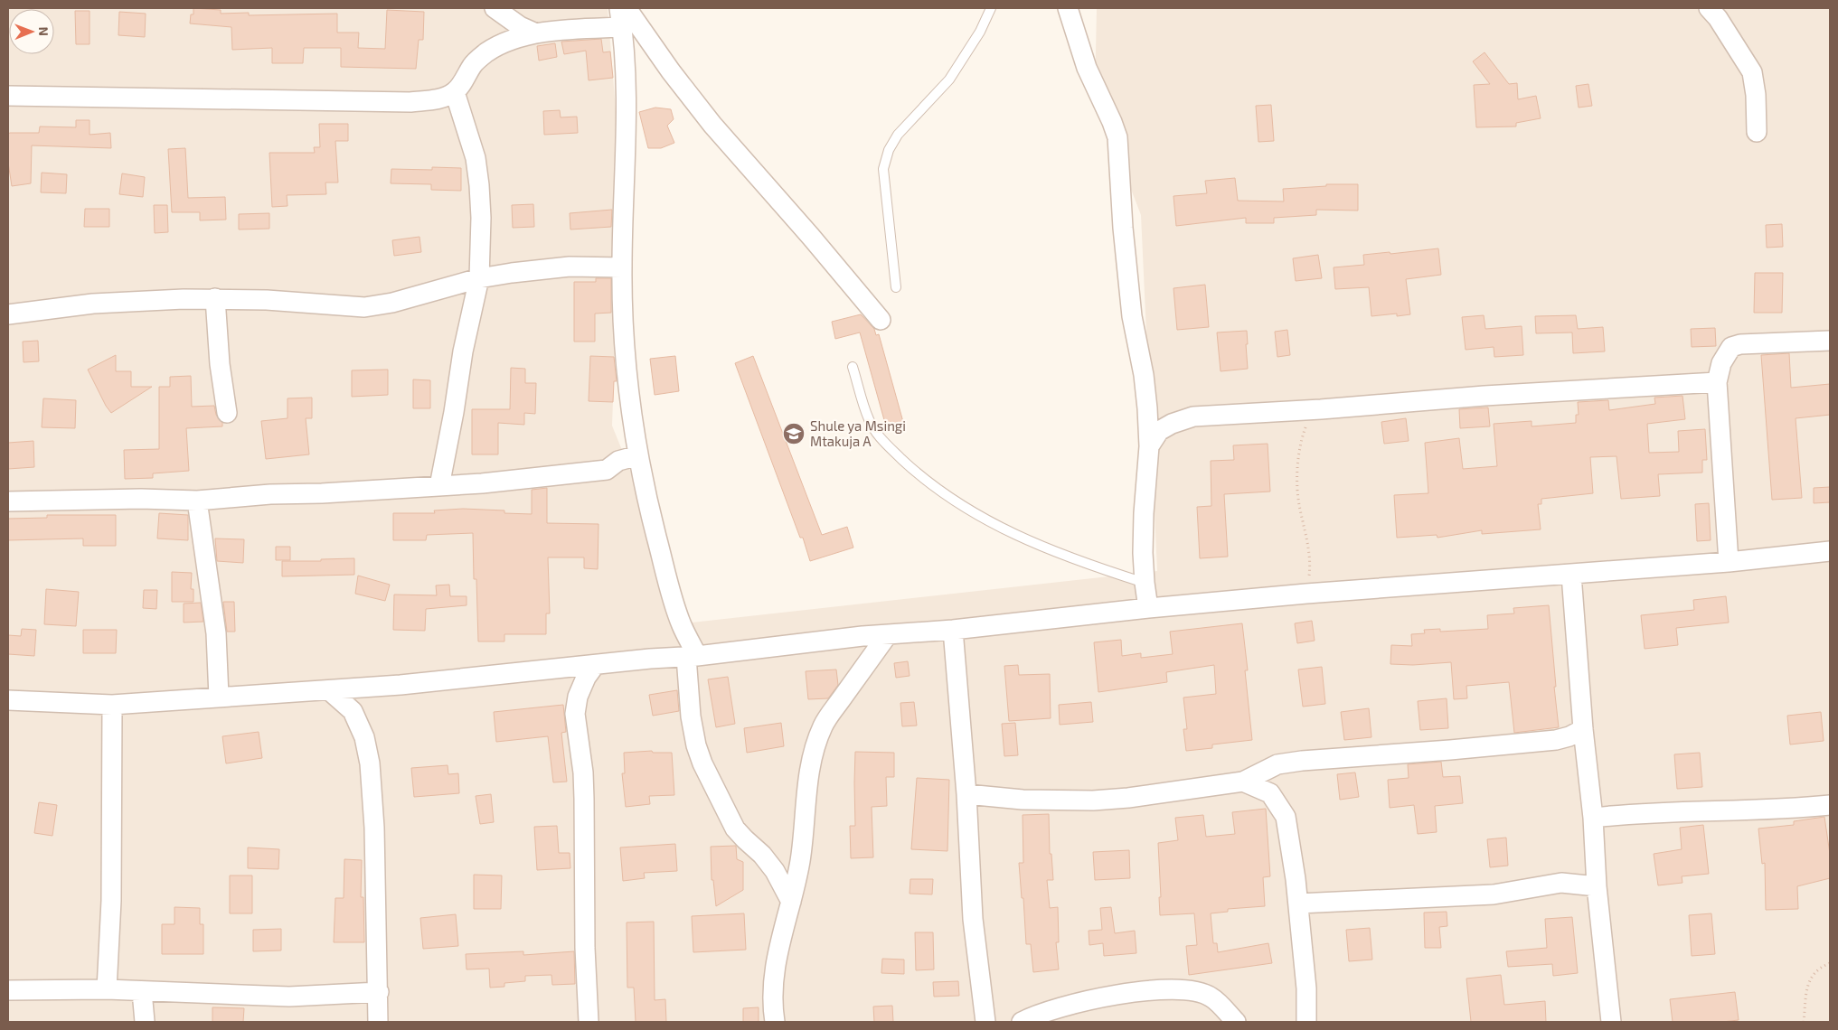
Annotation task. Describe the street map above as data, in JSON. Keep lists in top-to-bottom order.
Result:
{
  "places": {
    "school or university": ["Shule ya Msingi Mtakuja A"]
  },
  "north": "right"
}
